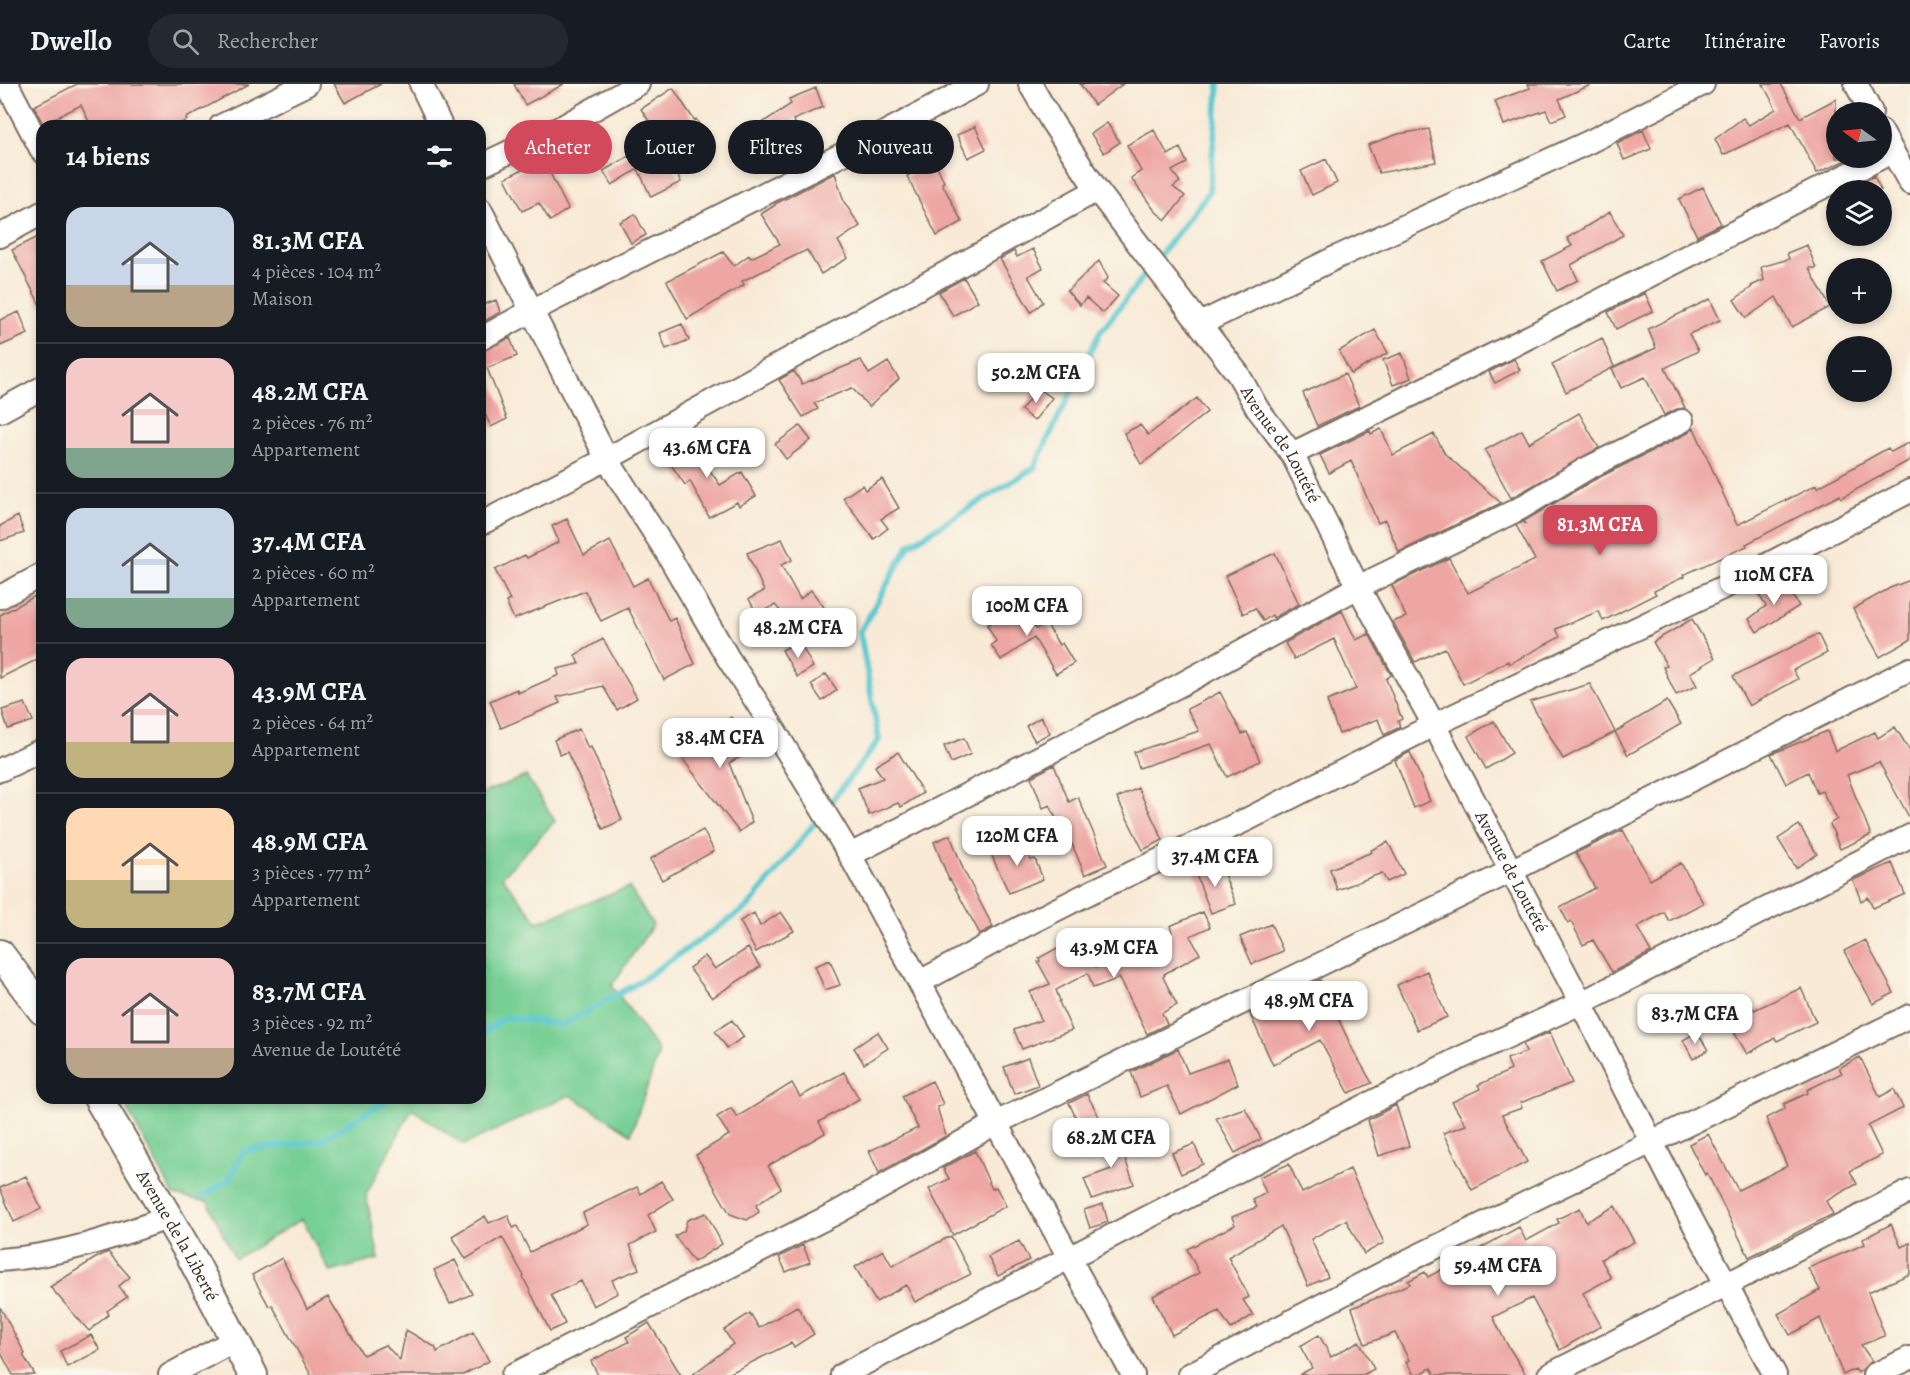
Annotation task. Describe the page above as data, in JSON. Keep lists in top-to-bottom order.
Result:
{
  "streets": {
    "street": ["Avenue de Loutété", "Avenue de la Liberté"]
  },
  "north": "left",
  "page": {
    "header": "Dwello",
    "search": "Rechercher",
    "nav": ["Carte", "Itinéraire", "Favoris"],
    "map_buttons": ["+", "−"],
    "chip": [
      "Acheter",
      "Louer",
      "Filtres",
      "Nouveau"
    ],
    "heading": "14 biens",
    "list": [
      {
        "name": "81.3M CFA",
        "note": "4 pièces · 104 m² · Maison"
      },
      {
        "name": "48.2M CFA",
        "note": "2 pièces · 76 m² · Appartement"
      },
      {
        "name": "37.4M CFA",
        "note": "2 pièces · 60 m² · Appartement"
      },
      {
        "name": "43.9M CFA",
        "note": "2 pièces · 64 m² · Appartement"
      },
      {
        "name": "48.9M CFA",
        "note": "3 pièces · 77 m² · Appartement"
      },
      {
        "name": "83.7M CFA",
        "note": "3 pièces · 92 m² · Avenue de Loutété"
      }
    ],
    "price": [
      "50.2M CFA",
      "43.6M CFA",
      "81.3M CFA",
      "110M CFA",
      "100M CFA",
      "48.2M CFA",
      "38.4M CFA",
      "120M CFA",
      "37.4M CFA",
      "43.9M CFA",
      "48.9M CFA",
      "83.7M CFA",
      "68.2M CFA",
      "59.4M CFA"
    ]
  }
}
